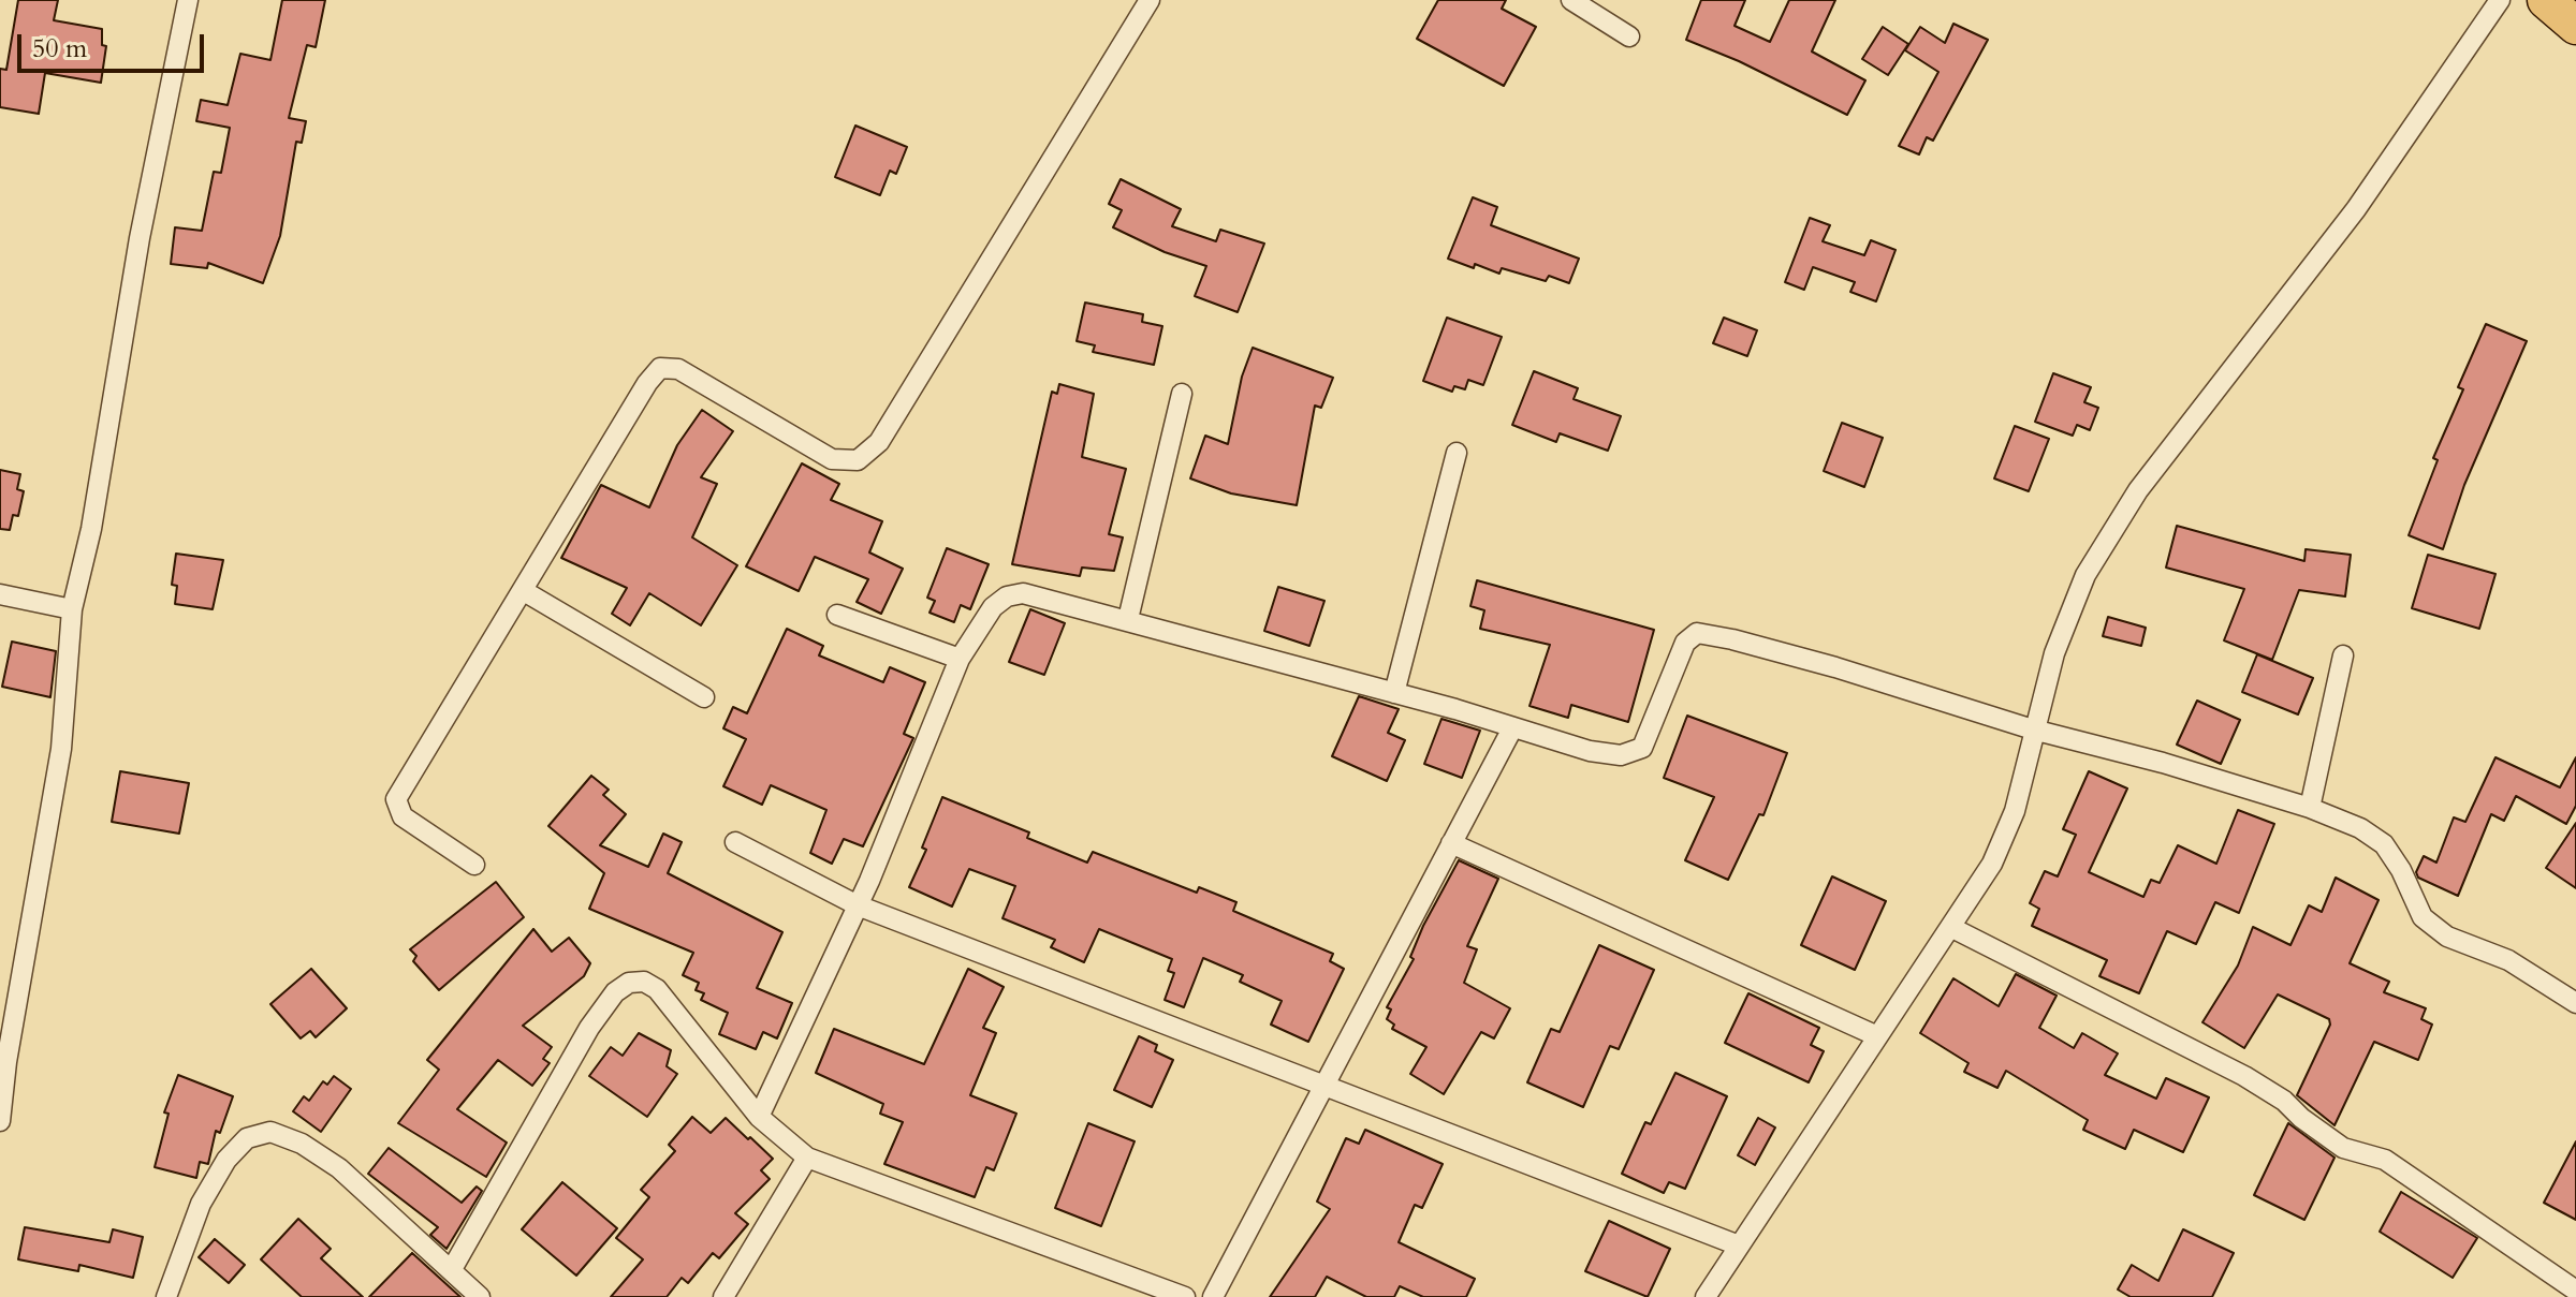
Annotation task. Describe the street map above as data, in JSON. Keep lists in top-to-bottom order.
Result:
{
  "scale_bar": "50 m"
}
